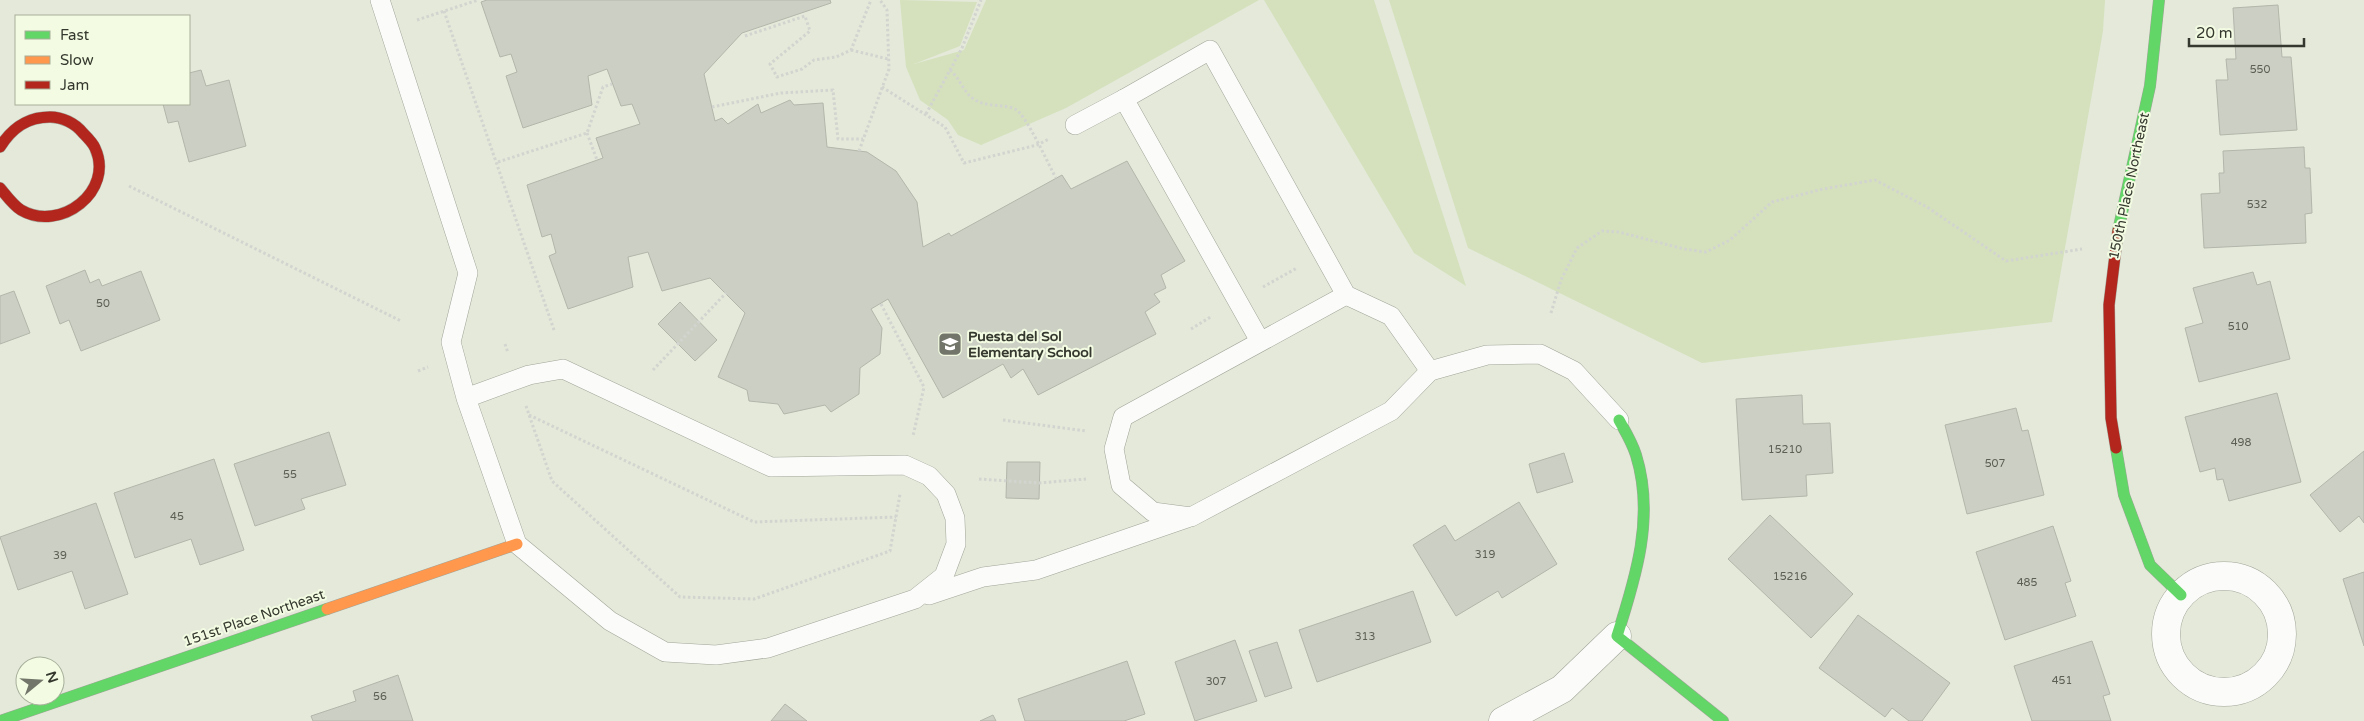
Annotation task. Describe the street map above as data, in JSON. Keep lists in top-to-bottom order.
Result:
{
  "streets": {
    "street": ["150th Place Northeast", "151st Place Northeast"]
  },
  "places": {
    "school or university": ["Puesta del Sol Elementary School"]
  },
  "house_numbers": [
    "550",
    "532",
    "50",
    "510",
    "498",
    "15210",
    "507",
    "55",
    "45",
    "319",
    "39",
    "15216",
    "485",
    "313",
    "451",
    "307",
    "56"
  ],
  "legend": ["Fast", "Slow", "Jam"],
  "scale_bar": "20 m",
  "north": "right"
}
